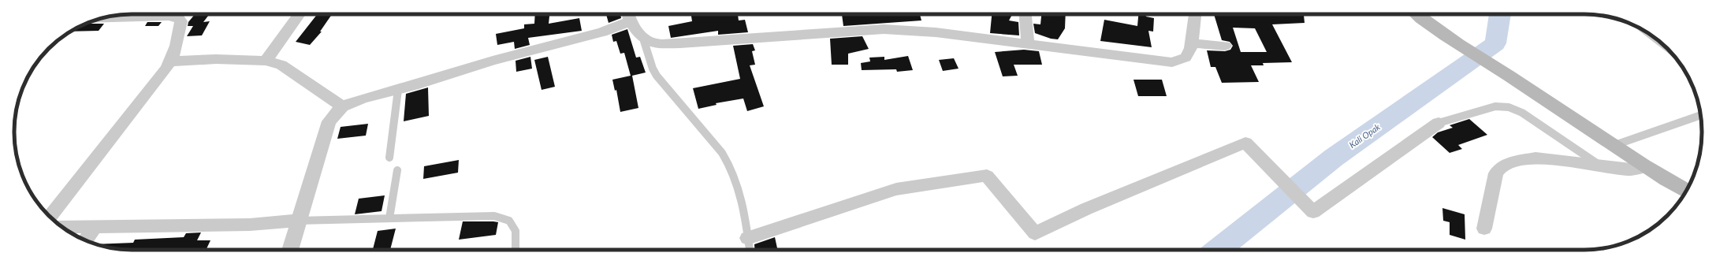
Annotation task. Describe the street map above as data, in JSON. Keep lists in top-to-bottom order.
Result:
{
  "water": ["Kali Opak"]
}
